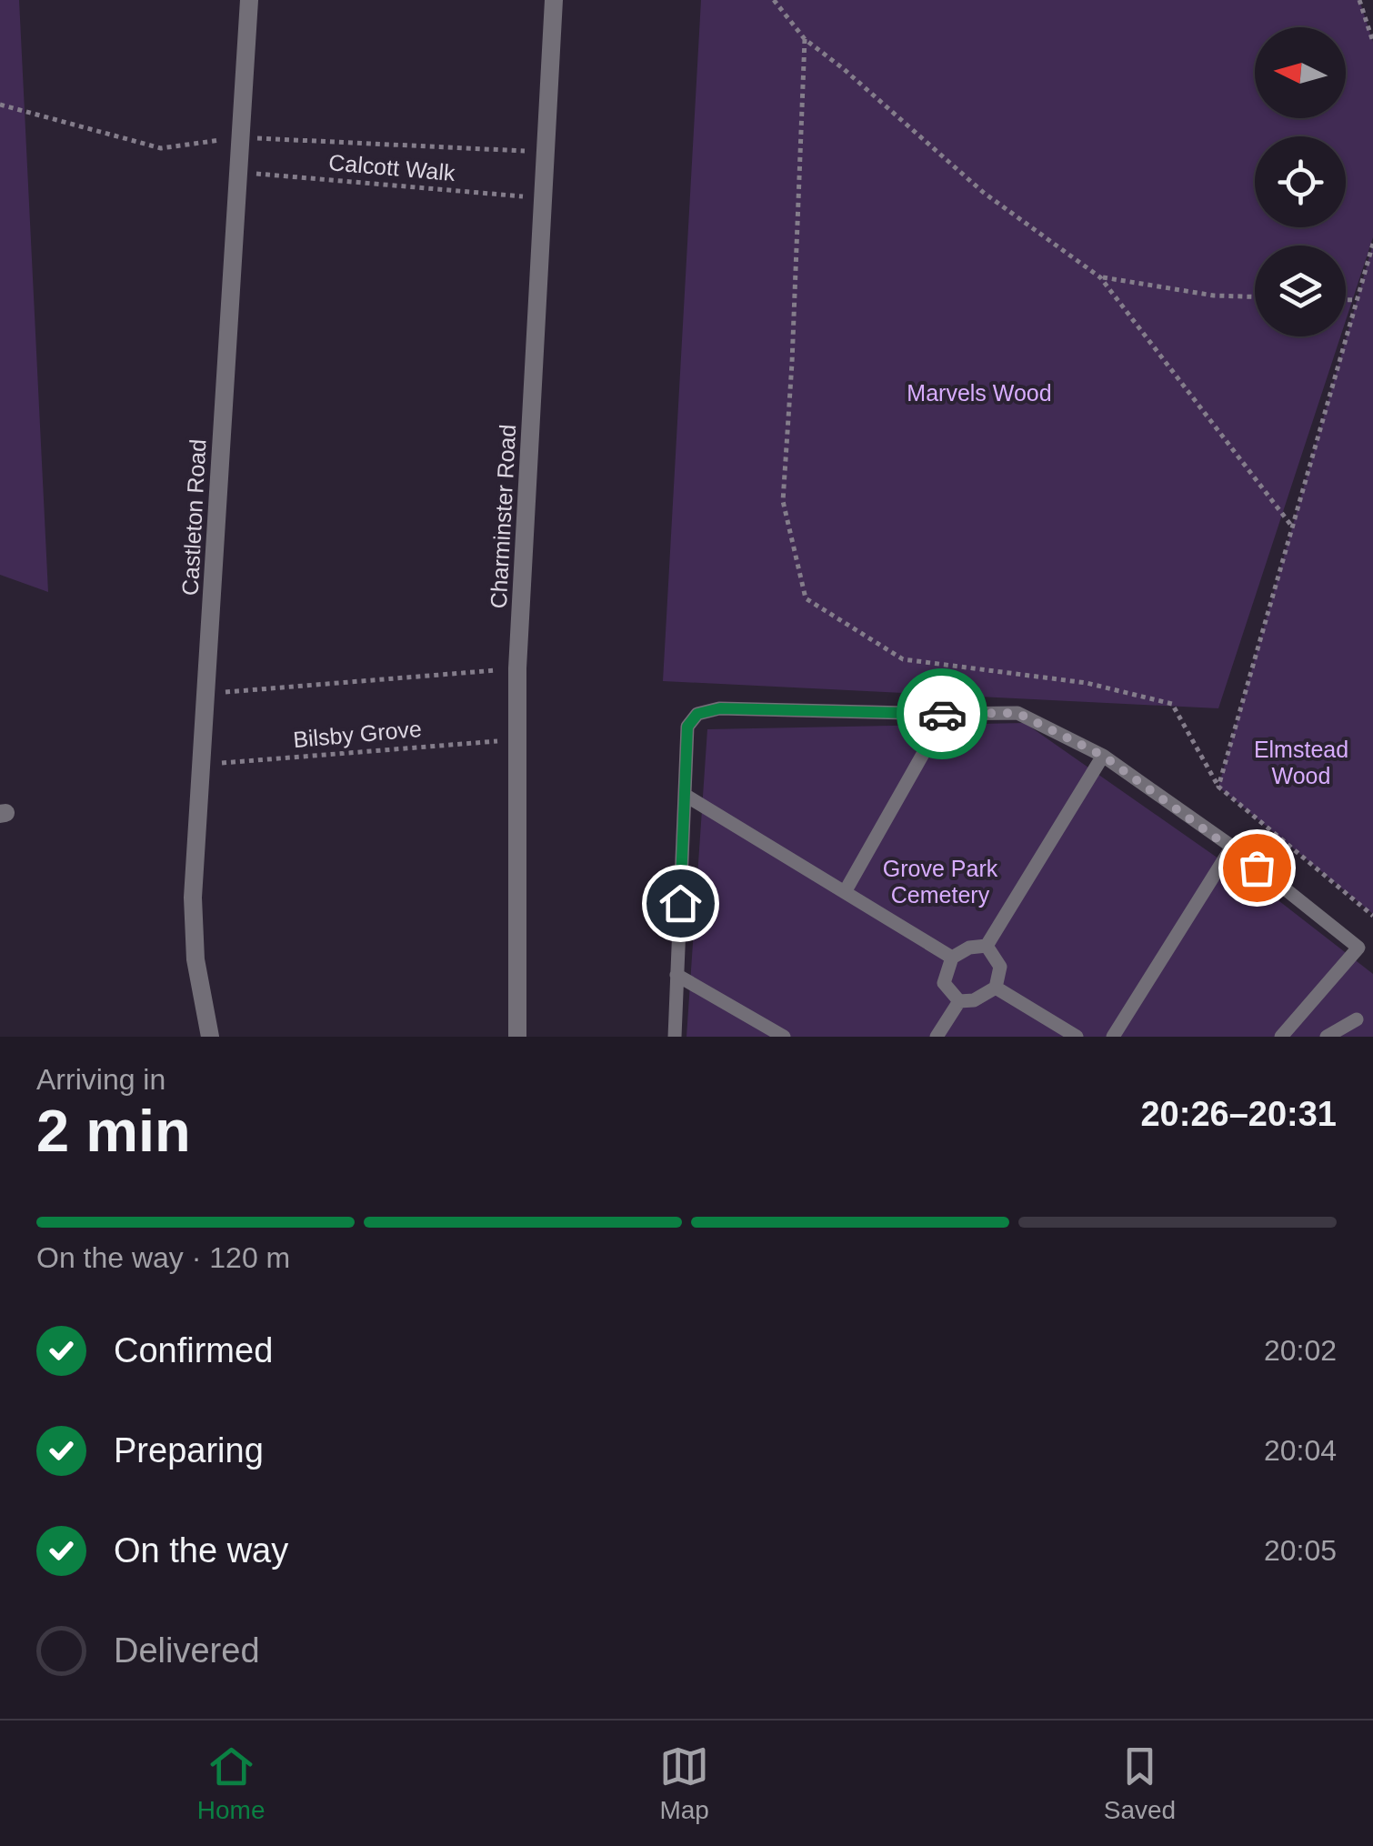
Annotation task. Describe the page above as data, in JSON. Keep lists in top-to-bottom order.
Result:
{
  "streets": {
    "street": ["Charminster Road", "Castleton Road"],
    "path": ["Calcott Walk", "Bilsby Grove"]
  },
  "crossings": [
    ["Calcott Walk", "Charminster Road"],
    ["Calcott Walk", "Castleton Road"],
    ["Charminster Road", "Bilsby Grove"],
    ["Castleton Road", "Bilsby Grove"]
  ],
  "parks": ["Marvels Wood", "Elmstead Wood", "Grove Park Cemetery"],
  "north": "left",
  "page": {
    "heading": ["2 min", "Arriving in", "20:26–20:31"],
    "bar": "On the way · 120 m",
    "list": [
      ["Confirmed", "20:02"],
      ["Preparing", "20:04"],
      ["On the way", "20:05"],
      "Delivered"
    ],
    "tabs": ["Home", "Map", "Saved"]
  }
}
